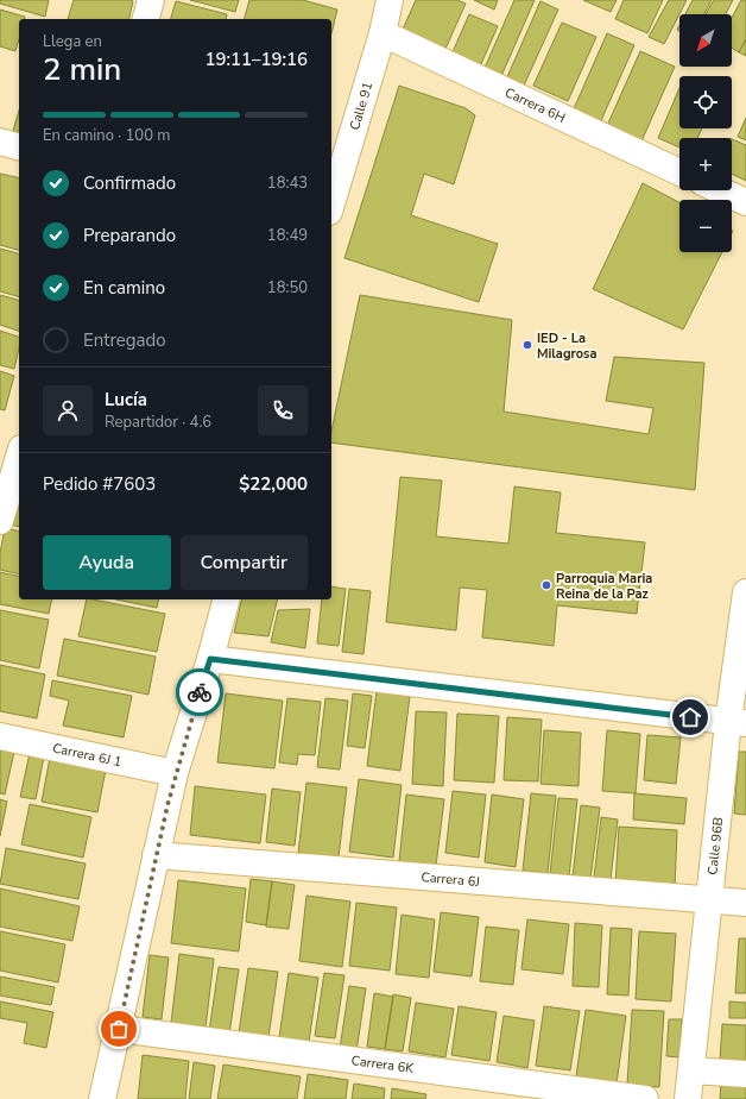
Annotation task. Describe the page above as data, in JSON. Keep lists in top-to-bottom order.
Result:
{
  "streets": {
    "street": [
      "Carrera 6H",
      "Calle 91",
      "Carrera 6J 1",
      "Calle 96B",
      "Carrera 6J",
      "Carrera 6K"
    ]
  },
  "crossings": [
    ["Carrera 6H", "Calle 91"],
    ["Calle 96B", "Carrera 6J"]
  ],
  "places": ["IED - La Milagrosa", "Parroquia Maria Reina de la Paz"],
  "north": "bottom left",
  "page": {
    "map_buttons": ["+", "−"],
    "heading": ["2 min", "Llega en", "19:11–19:16"],
    "panel": [
      "Lucía",
      "Repartidor · 4.6",
      "Pedido #7603",
      "$22,000"
    ],
    "bar": "En camino · 100 m",
    "list": [
      ["Confirmado", "18:43"],
      ["Preparando", "18:49"],
      ["En camino", "18:50"],
      "Entregado"
    ],
    "buttons": ["Ayuda", "Compartir"]
  }
}
